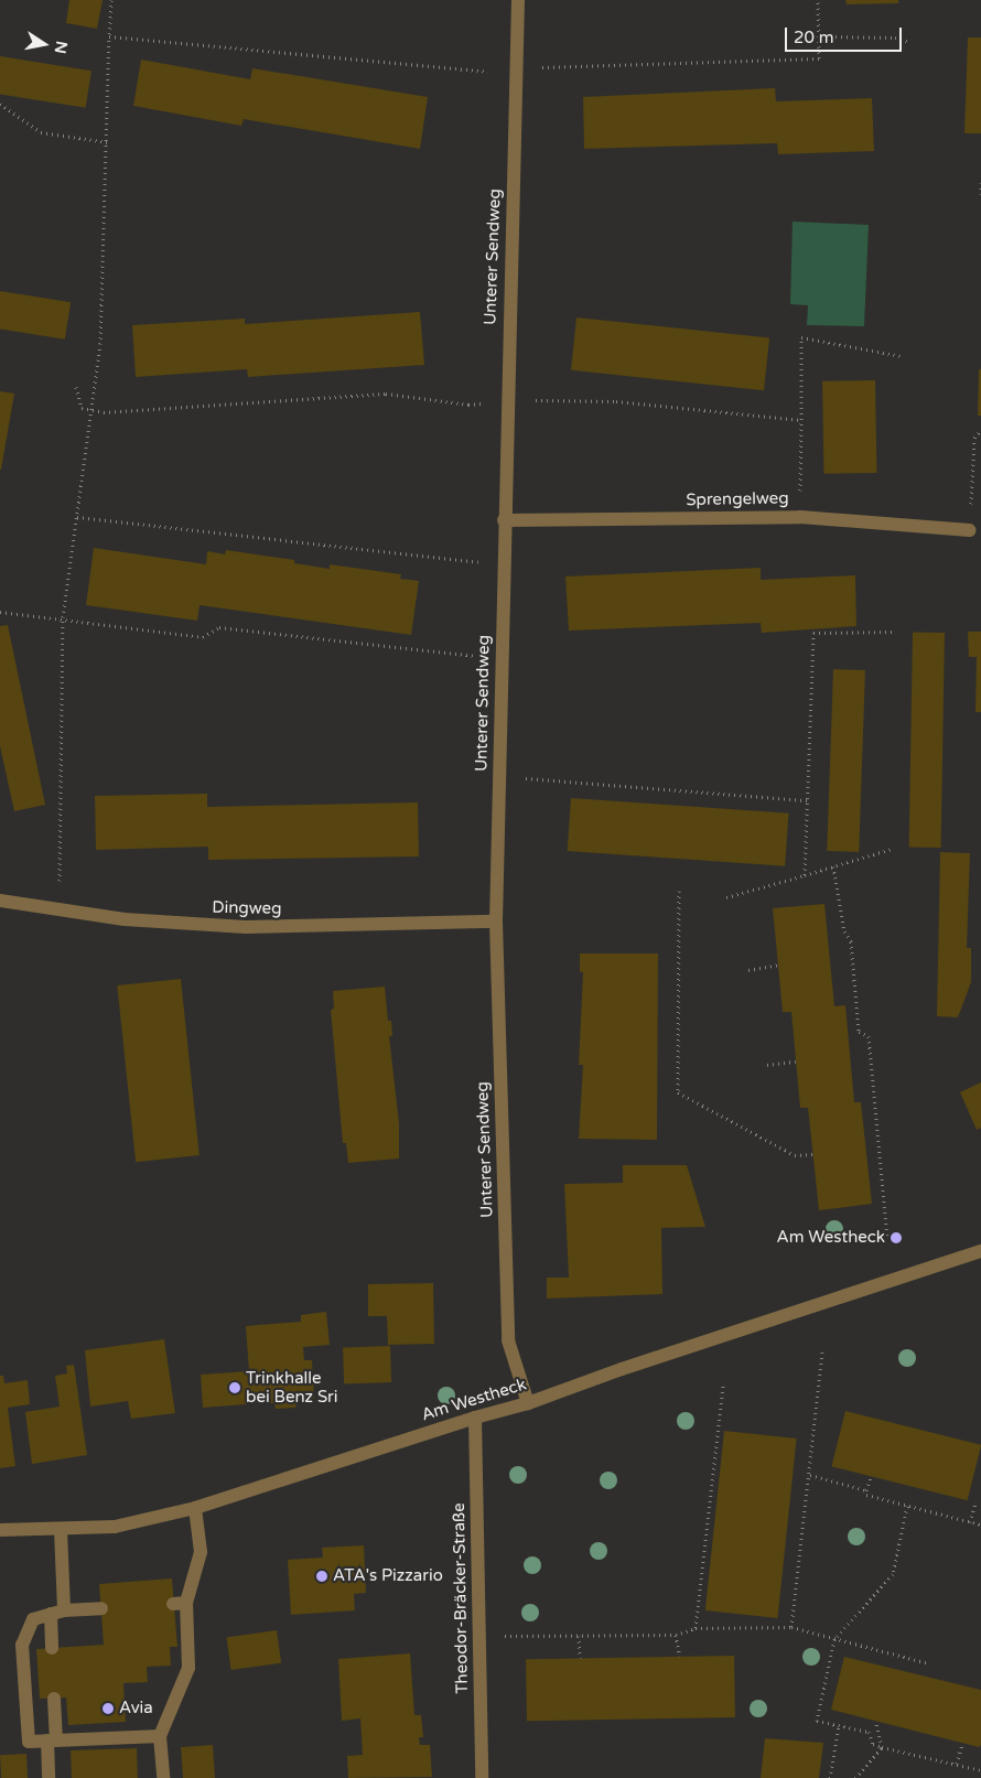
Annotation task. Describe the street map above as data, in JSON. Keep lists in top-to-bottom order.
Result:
{
  "streets": {
    "street": [
      "Unterer Sendweg",
      "Sprengelweg",
      "Dingweg",
      "Am Westheck",
      "Theodor-Bräcker-Straße"
    ]
  },
  "crossings": [
    ["Unterer Sendweg", "Sprengelweg"],
    ["Unterer Sendweg", "Dingweg"],
    ["Unterer Sendweg", "Am Westheck"],
    ["Am Westheck", "Theodor-Bräcker-Straße"]
  ],
  "places": [
    "Am Westheck",
    "Trinkhalle bei Benz Sri",
    "ATA's Pizzario",
    "Avia"
  ],
  "scale_bar": "20 m",
  "north": "right"
}
